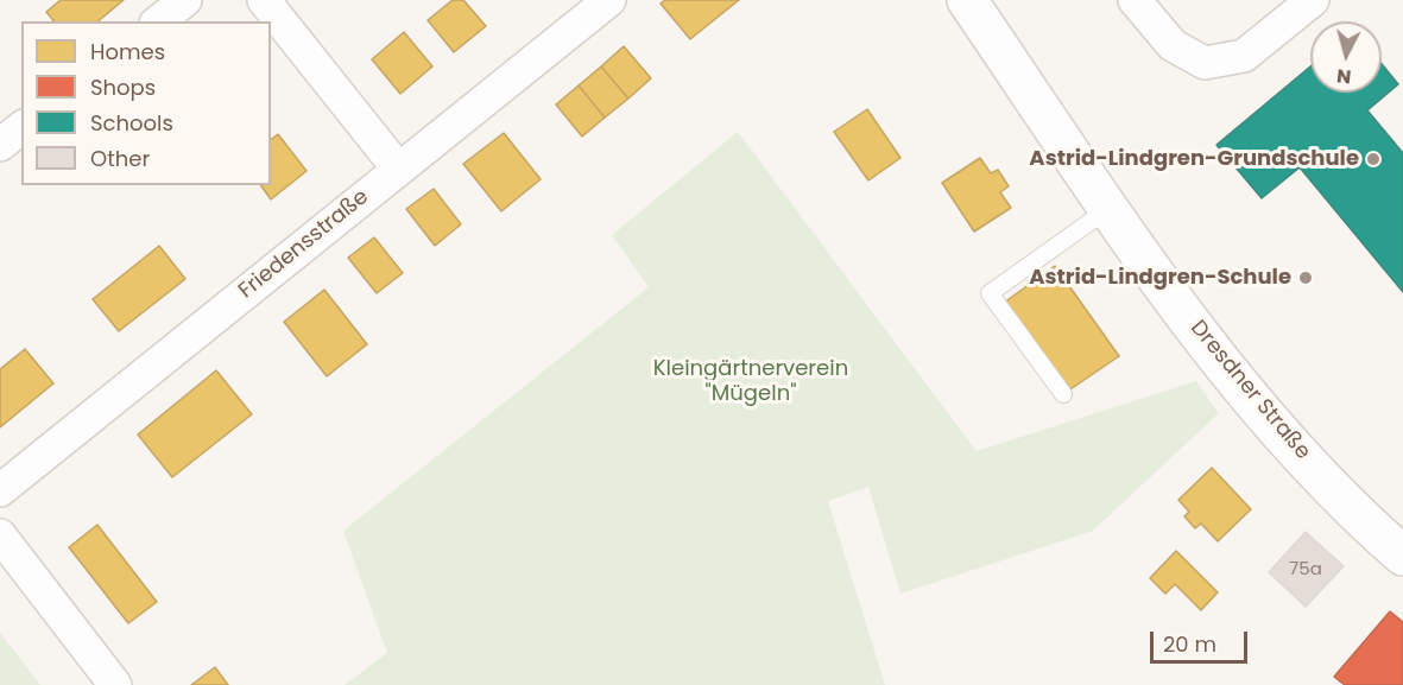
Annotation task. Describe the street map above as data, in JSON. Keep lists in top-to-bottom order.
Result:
{
  "streets": {
    "street": ["Friedensstraße", "Dresdner Straße"]
  },
  "parks": ["Kleingärtnerverein \"Mügeln\""],
  "places": ["Astrid-Lindgren-Grundschule", "Astrid-Lindgren-Schule"],
  "house_numbers": ["75a"],
  "legend": [
    "Homes",
    "Shops",
    "Schools",
    "Other"
  ],
  "scale_bar": "20 m",
  "north": "bottom"
}
